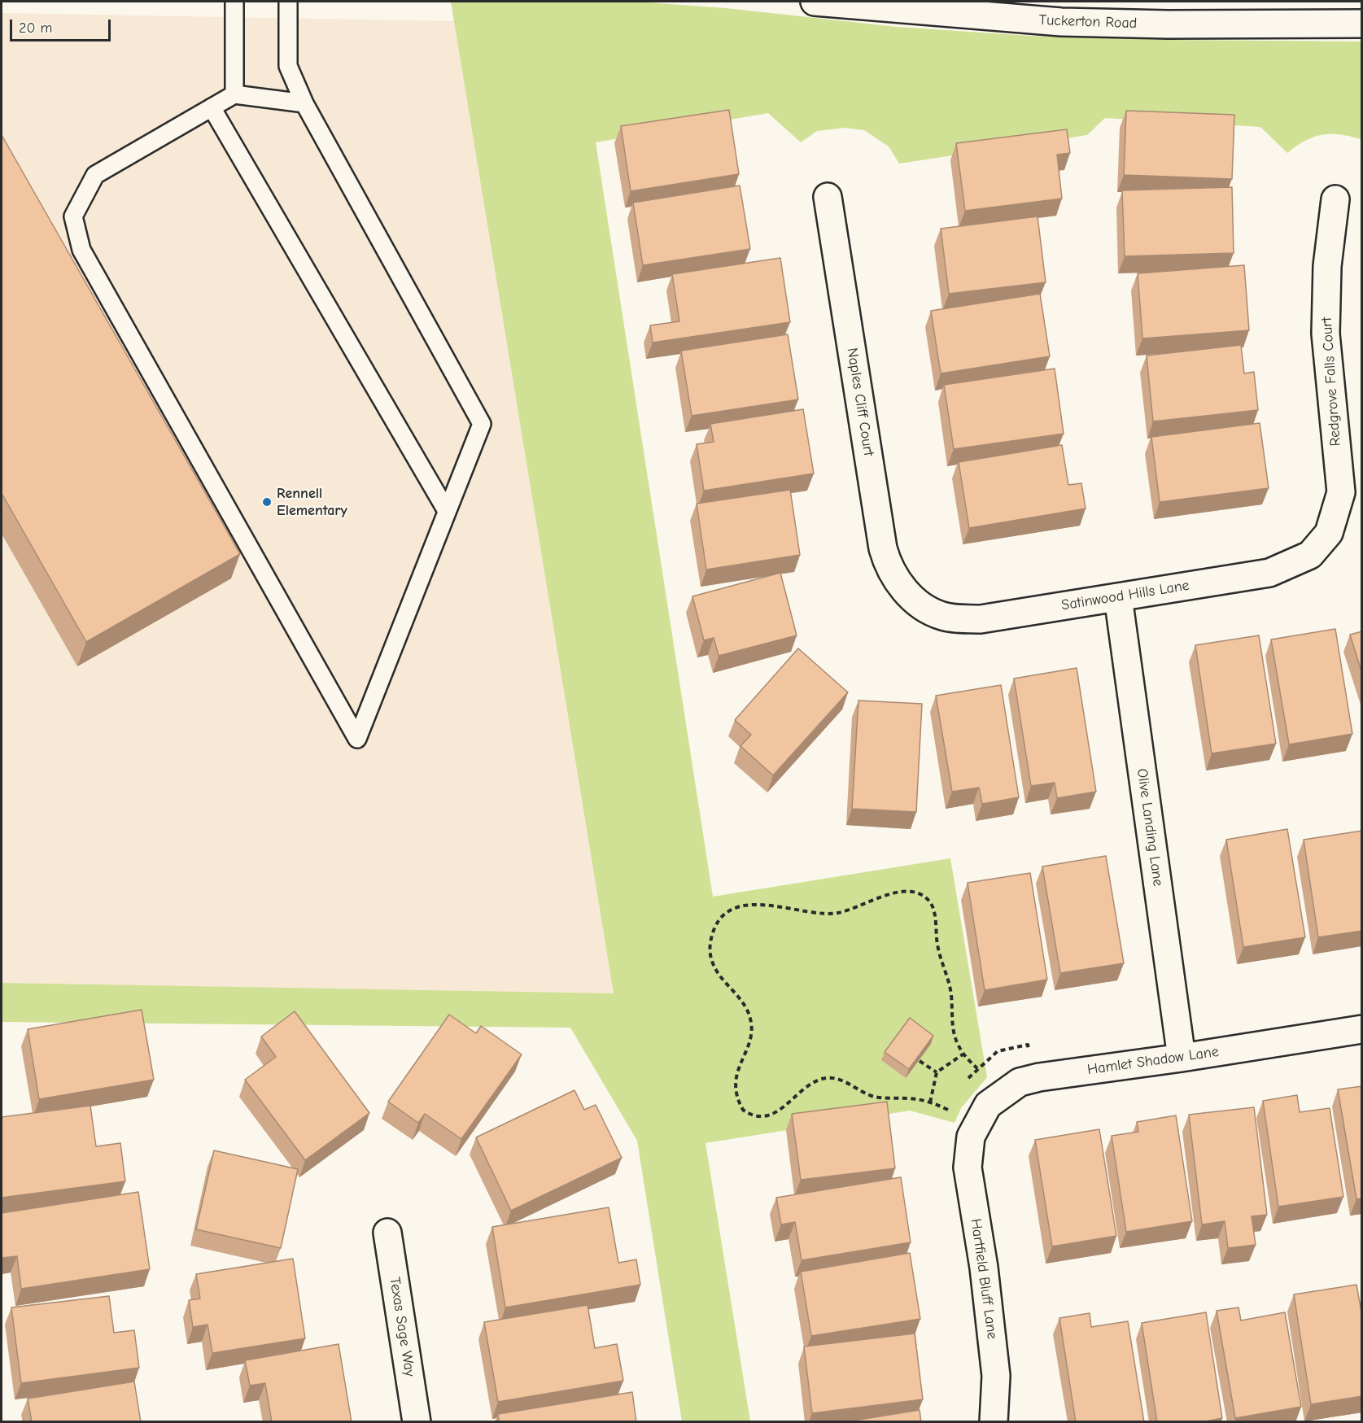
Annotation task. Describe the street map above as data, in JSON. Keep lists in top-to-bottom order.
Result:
{
  "streets": {
    "street": [
      "Tuckerton Road",
      "Redgrove Falls Court",
      "Naples Cliff Court",
      "Satinwood Hills Lane",
      "Olive Landing Lane",
      "Hamlet Shadow Lane",
      "Hartfield Bluff Lane",
      "Texas Sage Way"
    ]
  },
  "crossings": [
    ["Redgrove Falls Court", "Satinwood Hills Lane"],
    ["Naples Cliff Court", "Satinwood Hills Lane"],
    ["Satinwood Hills Lane", "Olive Landing Lane"],
    ["Olive Landing Lane", "Hamlet Shadow Lane"],
    ["Hamlet Shadow Lane", "Hartfield Bluff Lane"]
  ],
  "places": ["Rennell Elementary"],
  "scale_bar": "20 m"
}
